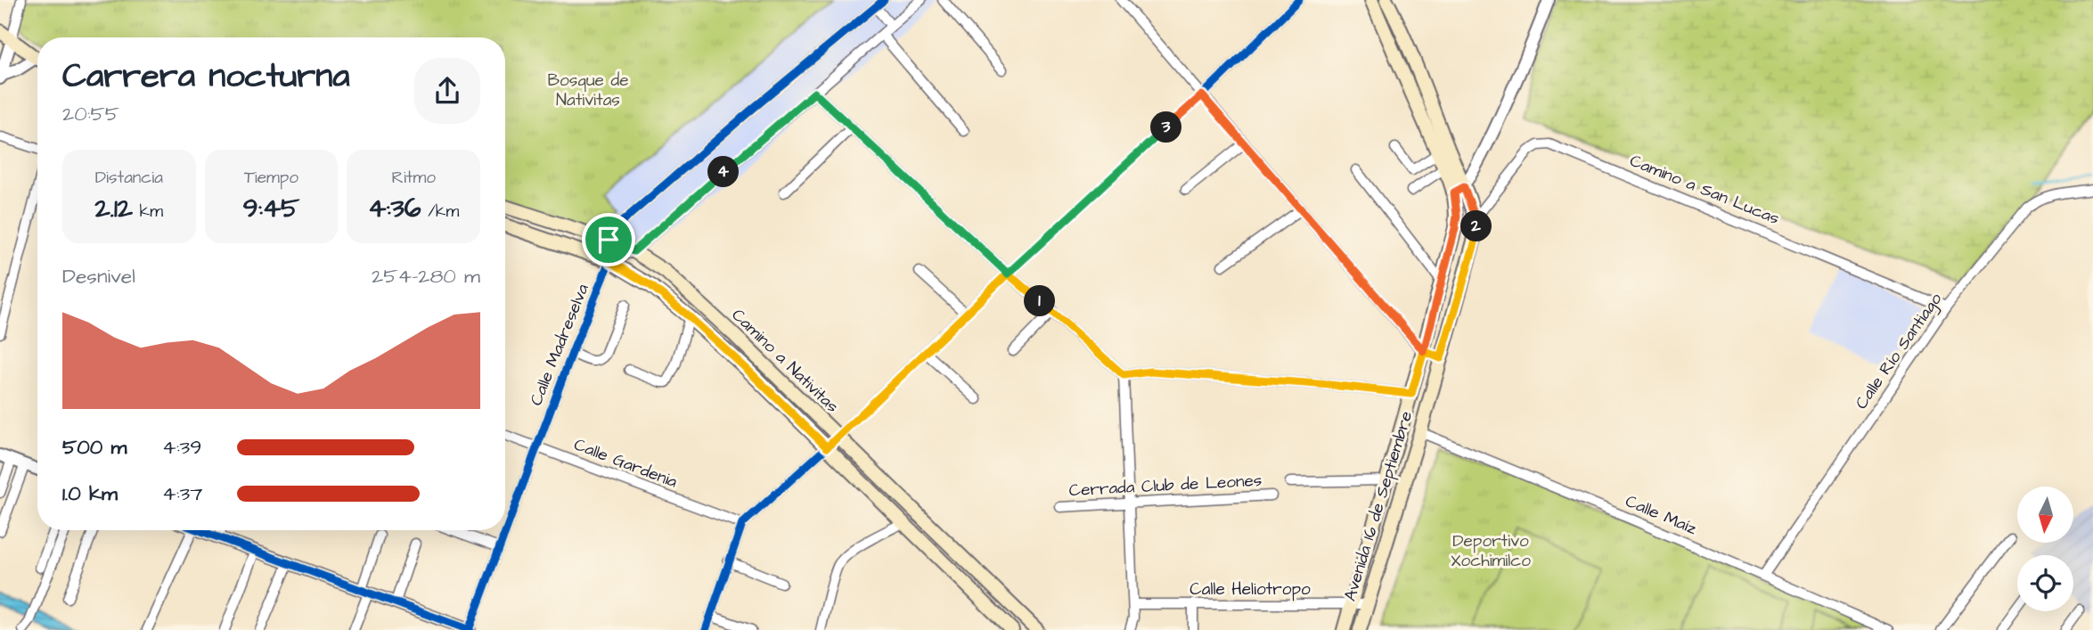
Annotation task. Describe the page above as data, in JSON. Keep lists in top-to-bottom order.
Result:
{
  "streets": {
    "main road": ["Camino a Nativitas", "Avenida 16 de Septiembre"],
    "street": [
      "Camino a San Lucas",
      "Calle Madreselva",
      "Calle Río Santiago",
      "Calle Gardenia",
      "Cerrada Club de Leones",
      "Calle Maíz",
      "Calle Heliotropo"
    ]
  },
  "crossings": [
    ["Camino a San Lucas", "Calle Río Santiago"],
    ["Camino a San Lucas", "Avenida 16 de Septiembre"],
    ["Calle Madreselva", "Camino a Nativitas"],
    ["Calle Madreselva", "Calle Gardenia"],
    ["Calle Río Santiago", "Calle Maíz"],
    ["Avenida 16 de Septiembre", "Calle Maíz"],
    ["Avenida 16 de Septiembre", "Calle Heliotropo"]
  ],
  "parks": ["Bosque de Nativitas", "Deportivo Xochimilco"],
  "north": "bottom",
  "page": {
    "heading": ["Carrera nocturna", "20:55"],
    "pins": [
      "3",
      "4",
      "2",
      "1"
    ],
    "stats": [
      ["Distancia", "2.12 km"],
      ["Tiempo", "9:45"],
      ["Ritmo", "4:36 /km"]
    ],
    "chart": ["Desnivel", "254–280 m"],
    "list": [
      {
        "name": "500 m",
        "note": "4:39"
      },
      {
        "name": "1.0 km",
        "note": "4:37"
      }
    ]
  }
}
